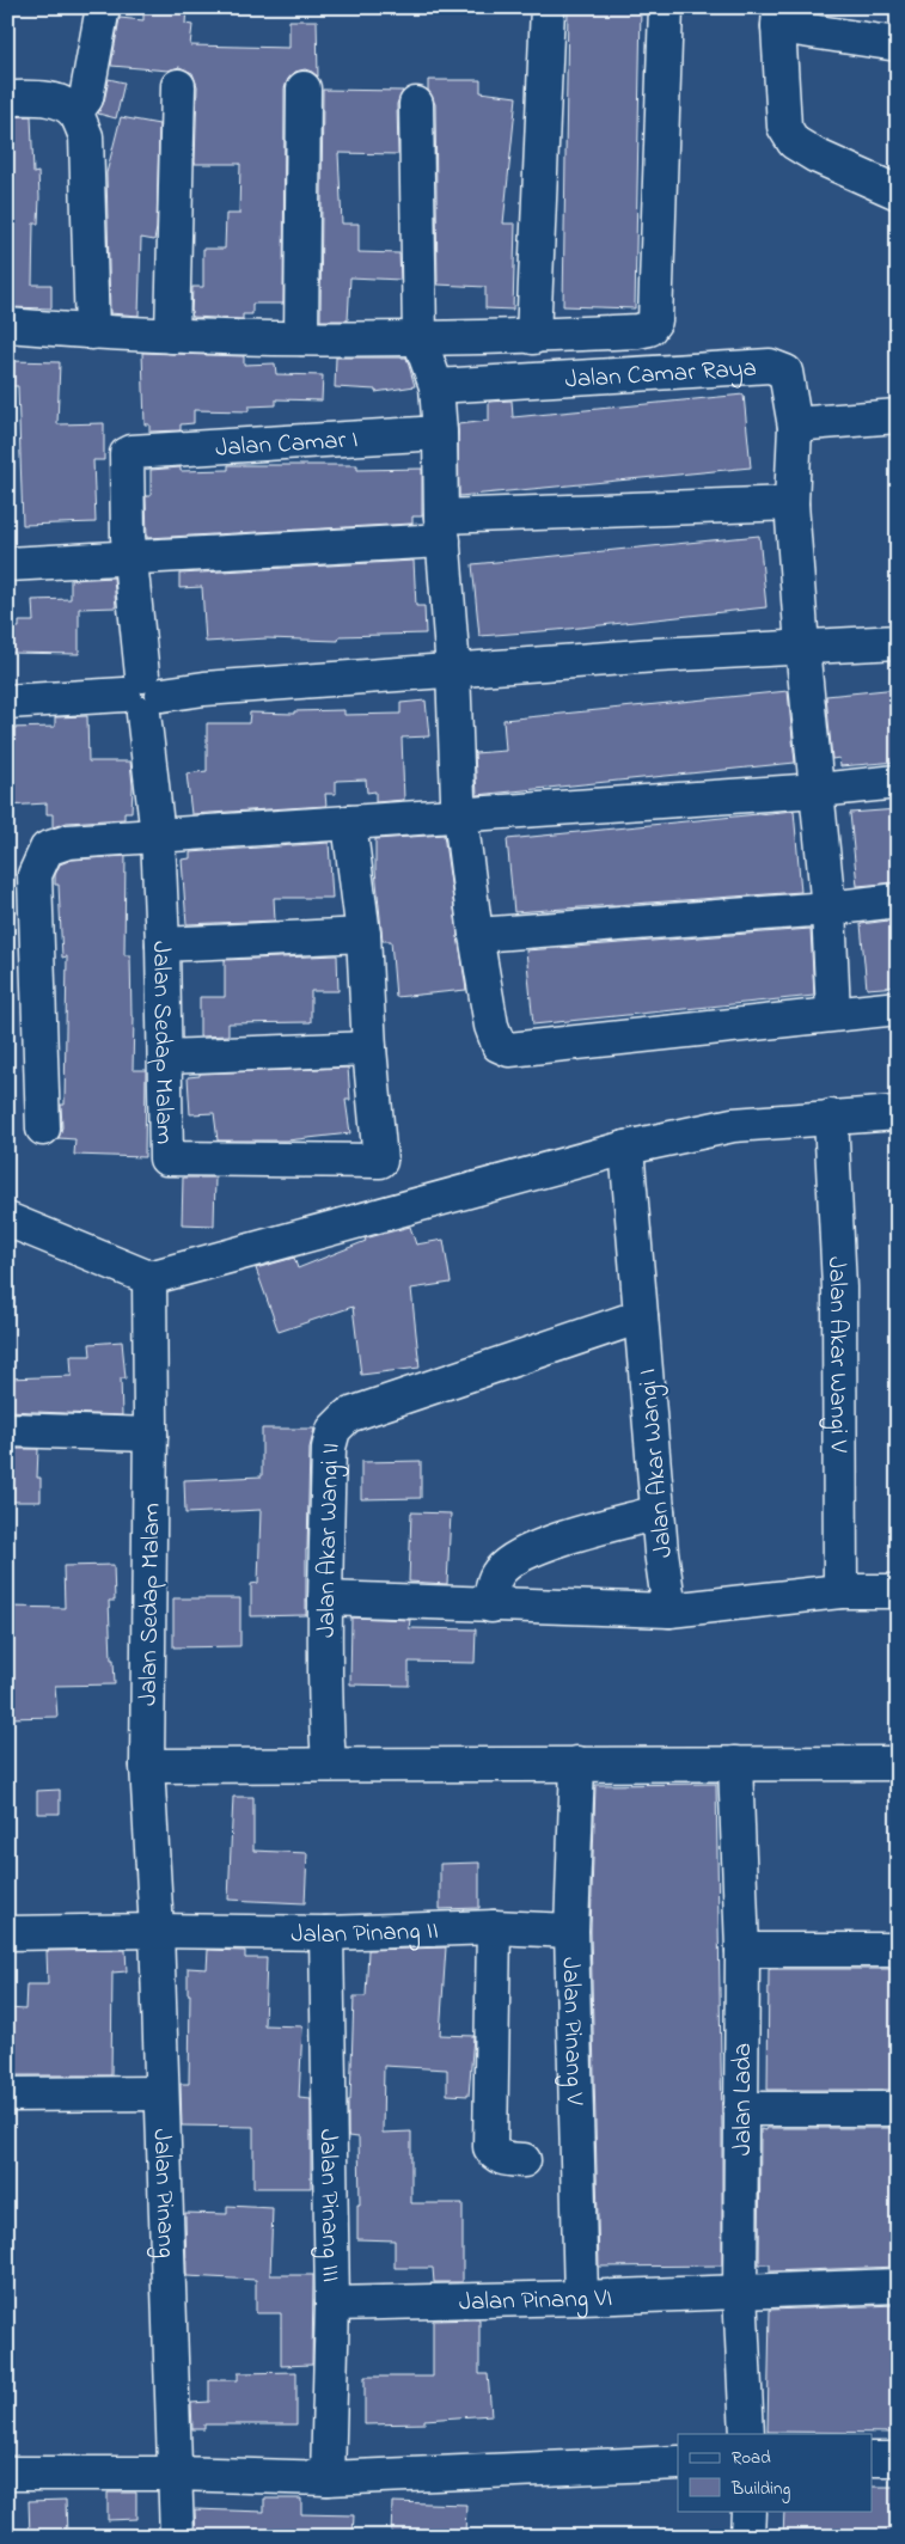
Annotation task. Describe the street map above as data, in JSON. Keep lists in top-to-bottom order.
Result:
{
  "streets": {
    "street": [
      "Jalan Camar Raya",
      "Jalan Camar I",
      "Jalan Sedap Malam",
      "Jalan Akar Wangi V",
      "Jalan Akar Wangi I",
      "Jalan Akar Wangi II",
      "Jalan Pinang II",
      "Jalan Pinang V",
      "Jalan Lada",
      "Jalan Pinang",
      "Jalan Pinang III",
      "Jalan Pinang VI"
    ]
  },
  "crossings": [
    ["Jalan Camar I", "Jalan Sedap Malam"],
    ["Jalan Sedap Malam", "Jalan Pinang II"],
    ["Jalan Sedap Malam", "Jalan Pinang"],
    ["Jalan Akar Wangi I", "Jalan Akar Wangi II"],
    ["Jalan Pinang II", "Jalan Pinang V"],
    ["Jalan Pinang II", "Jalan Pinang"],
    ["Jalan Pinang II", "Jalan Pinang III"],
    ["Jalan Pinang V", "Jalan Pinang VI"],
    ["Jalan Lada", "Jalan Pinang VI"],
    ["Jalan Pinang III", "Jalan Pinang VI"]
  ],
  "legend": ["Road", "Building"]
}
